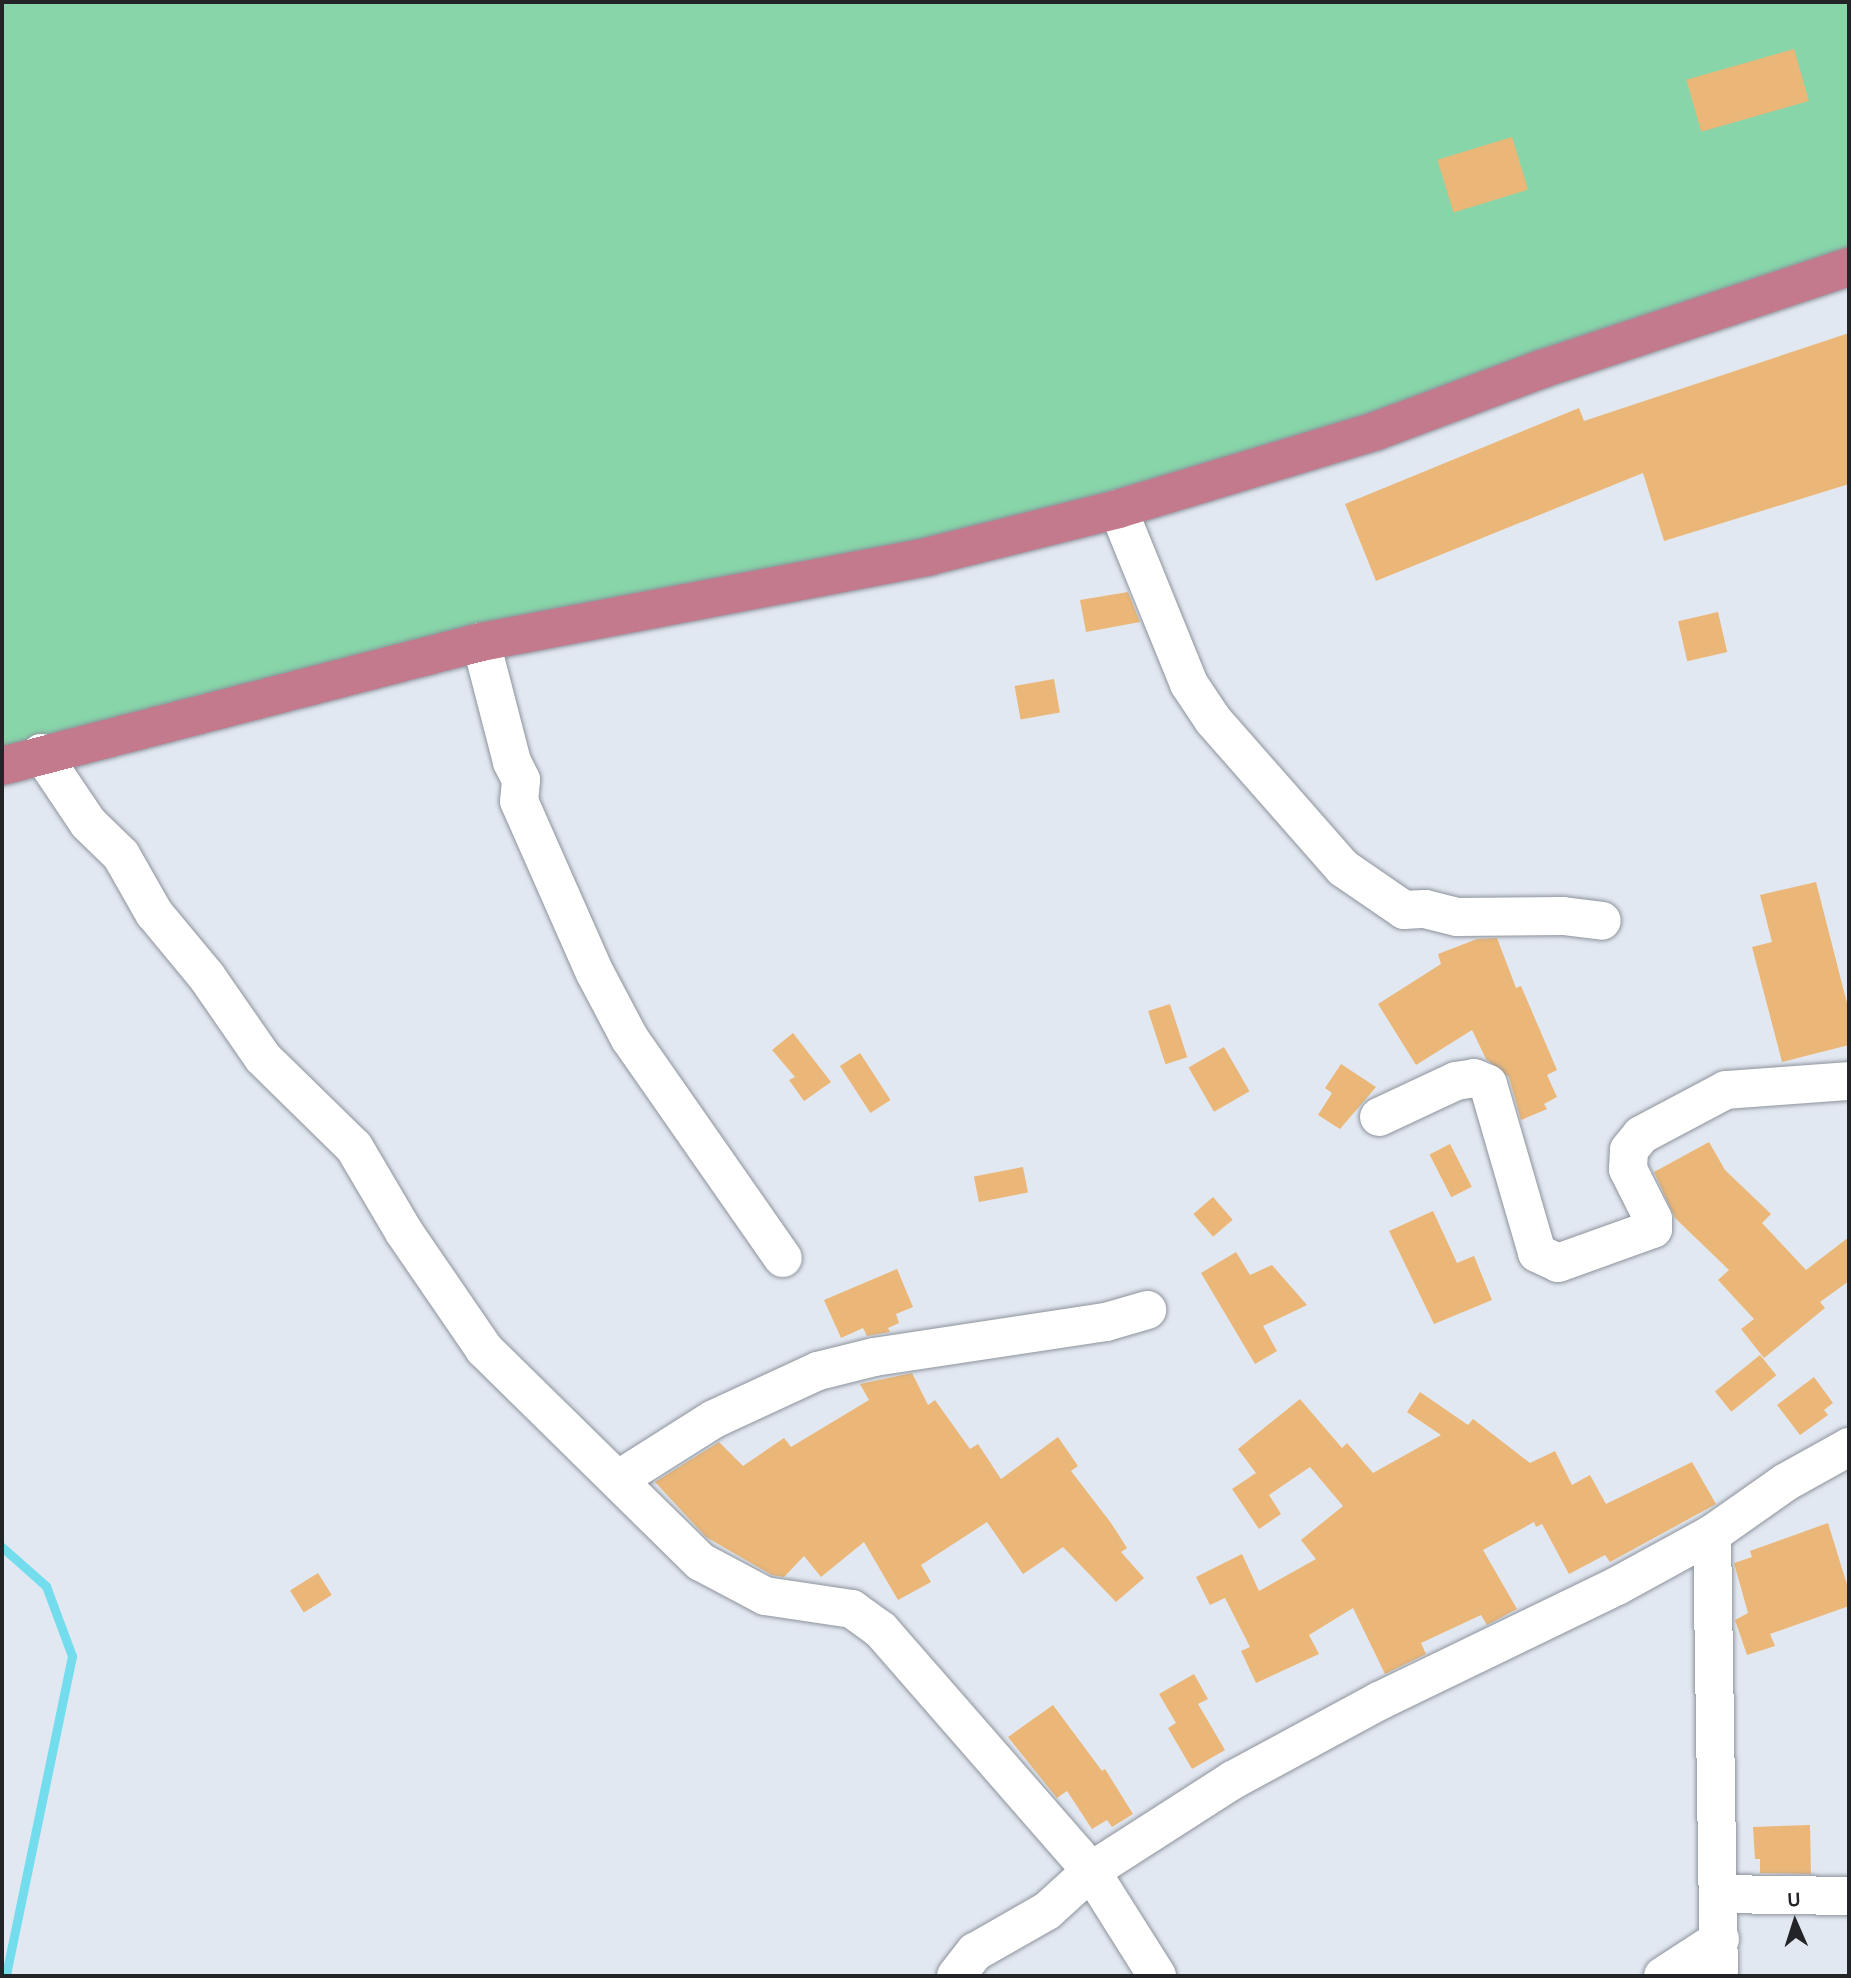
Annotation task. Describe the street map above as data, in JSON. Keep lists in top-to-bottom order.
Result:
{
  "north": "top"
}
